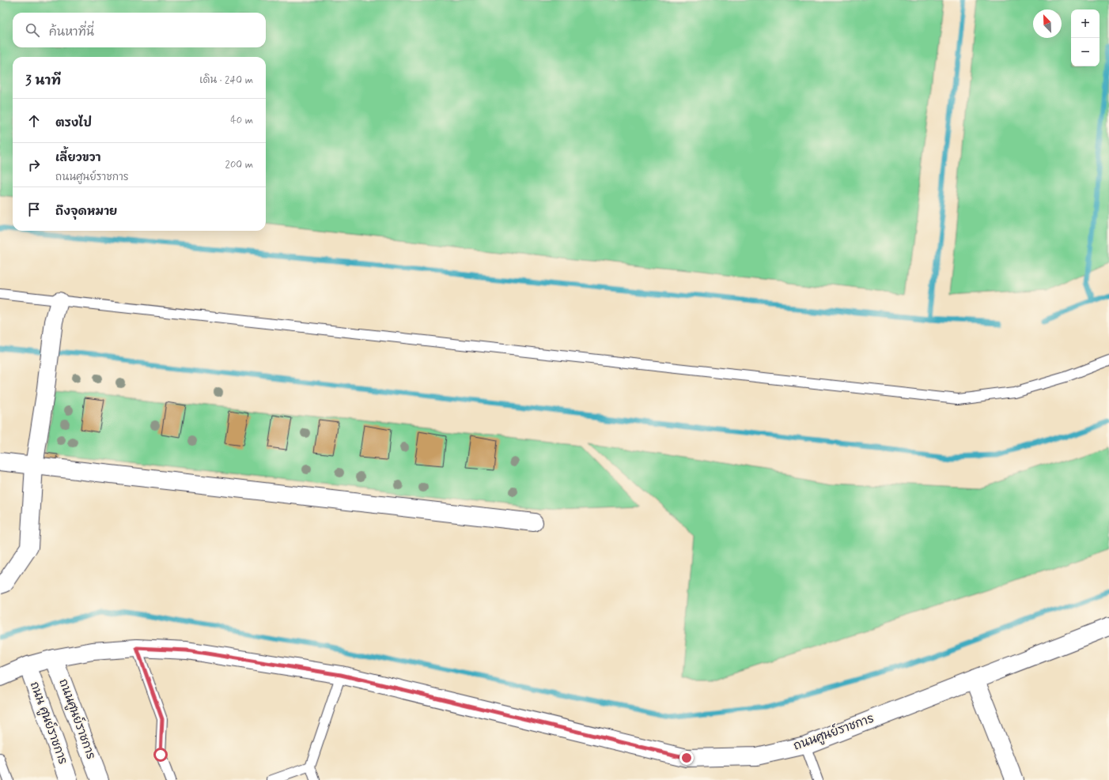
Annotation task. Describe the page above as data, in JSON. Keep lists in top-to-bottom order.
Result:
{
  "streets": {
    "street": ["ถนนศูนย์ราชการ", "ถนน ศูนย์ราชการ"]
  },
  "crossings": [
    ["ถนนศูนย์ราชการ", "ถนน ศูนย์ราชการ"]
  ],
  "north": "top left",
  "page": {
    "map_buttons": ["+", "−"],
    "search": "ค้นหาที่นี่",
    "heading": ["3 นาที", "เดิน · 240 m"],
    "list": [
      ["ตรงไป", "40 m"],
      ["เลี้ยวขวา", "ถนนศูนย์ราชการ", "200 m"],
      "ถึงจุดหมาย"
    ]
  }
}
